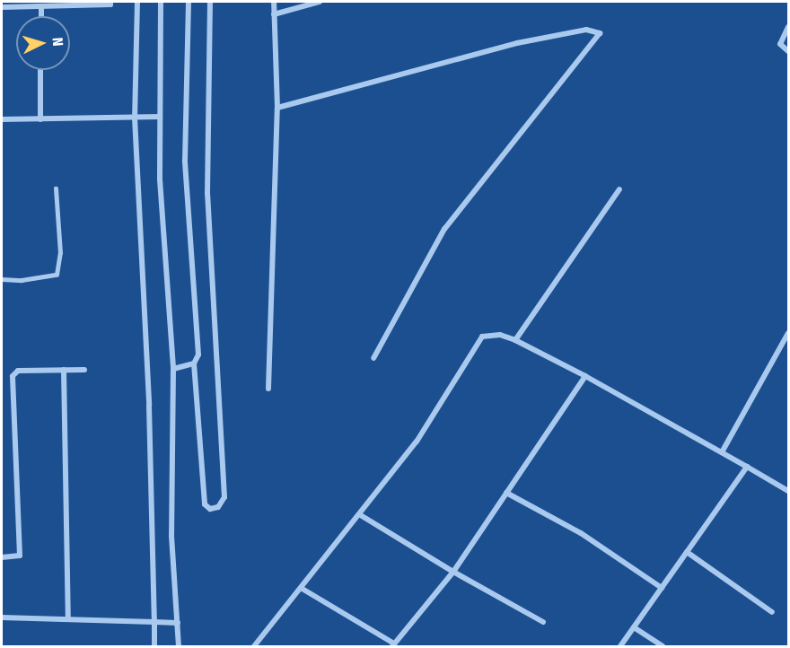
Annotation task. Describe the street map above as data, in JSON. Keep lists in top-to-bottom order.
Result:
{
  "north": "right"
}
